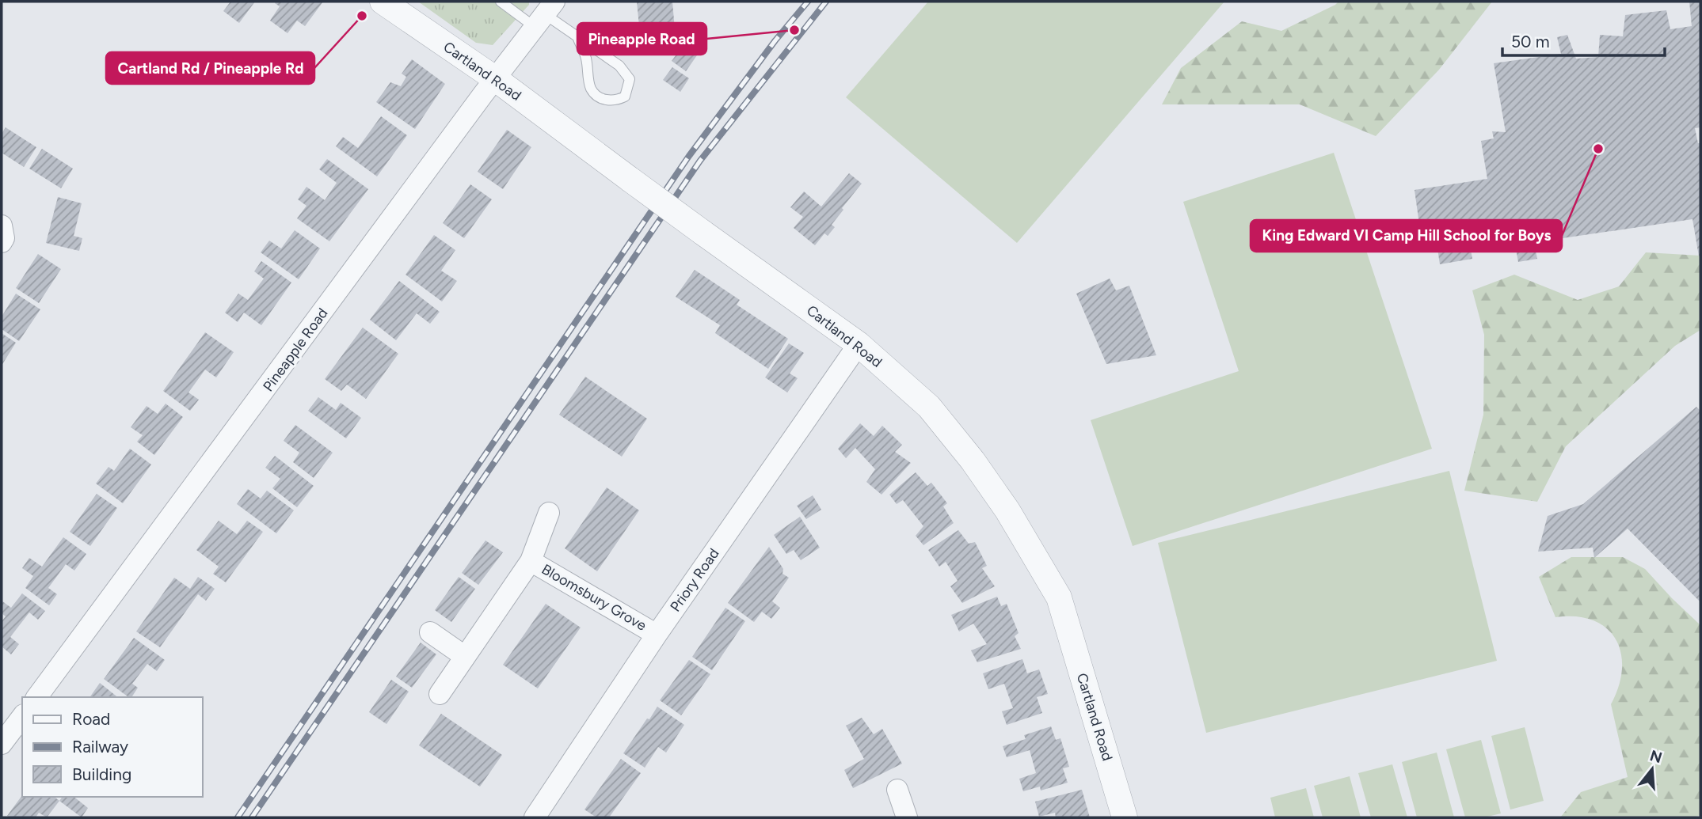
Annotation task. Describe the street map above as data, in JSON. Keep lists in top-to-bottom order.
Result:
{
  "streets": {
    "street": [
      "Cartland Road",
      "Pineapple Road",
      "Priory Road",
      "Bloomsbury Grove"
    ]
  },
  "crossings": [
    ["Cartland Road", "Pineapple Road"],
    ["Cartland Road", "Priory Road"],
    ["Priory Road", "Bloomsbury Grove"]
  ],
  "places": ["Cartland Rd / Pineapple Rd", "Pineapple Road", "King Edward VI Camp Hill School for Boys"],
  "legend": ["Road", "Railway", "Building"],
  "scale_bar": "50 m",
  "north": "top"
}
